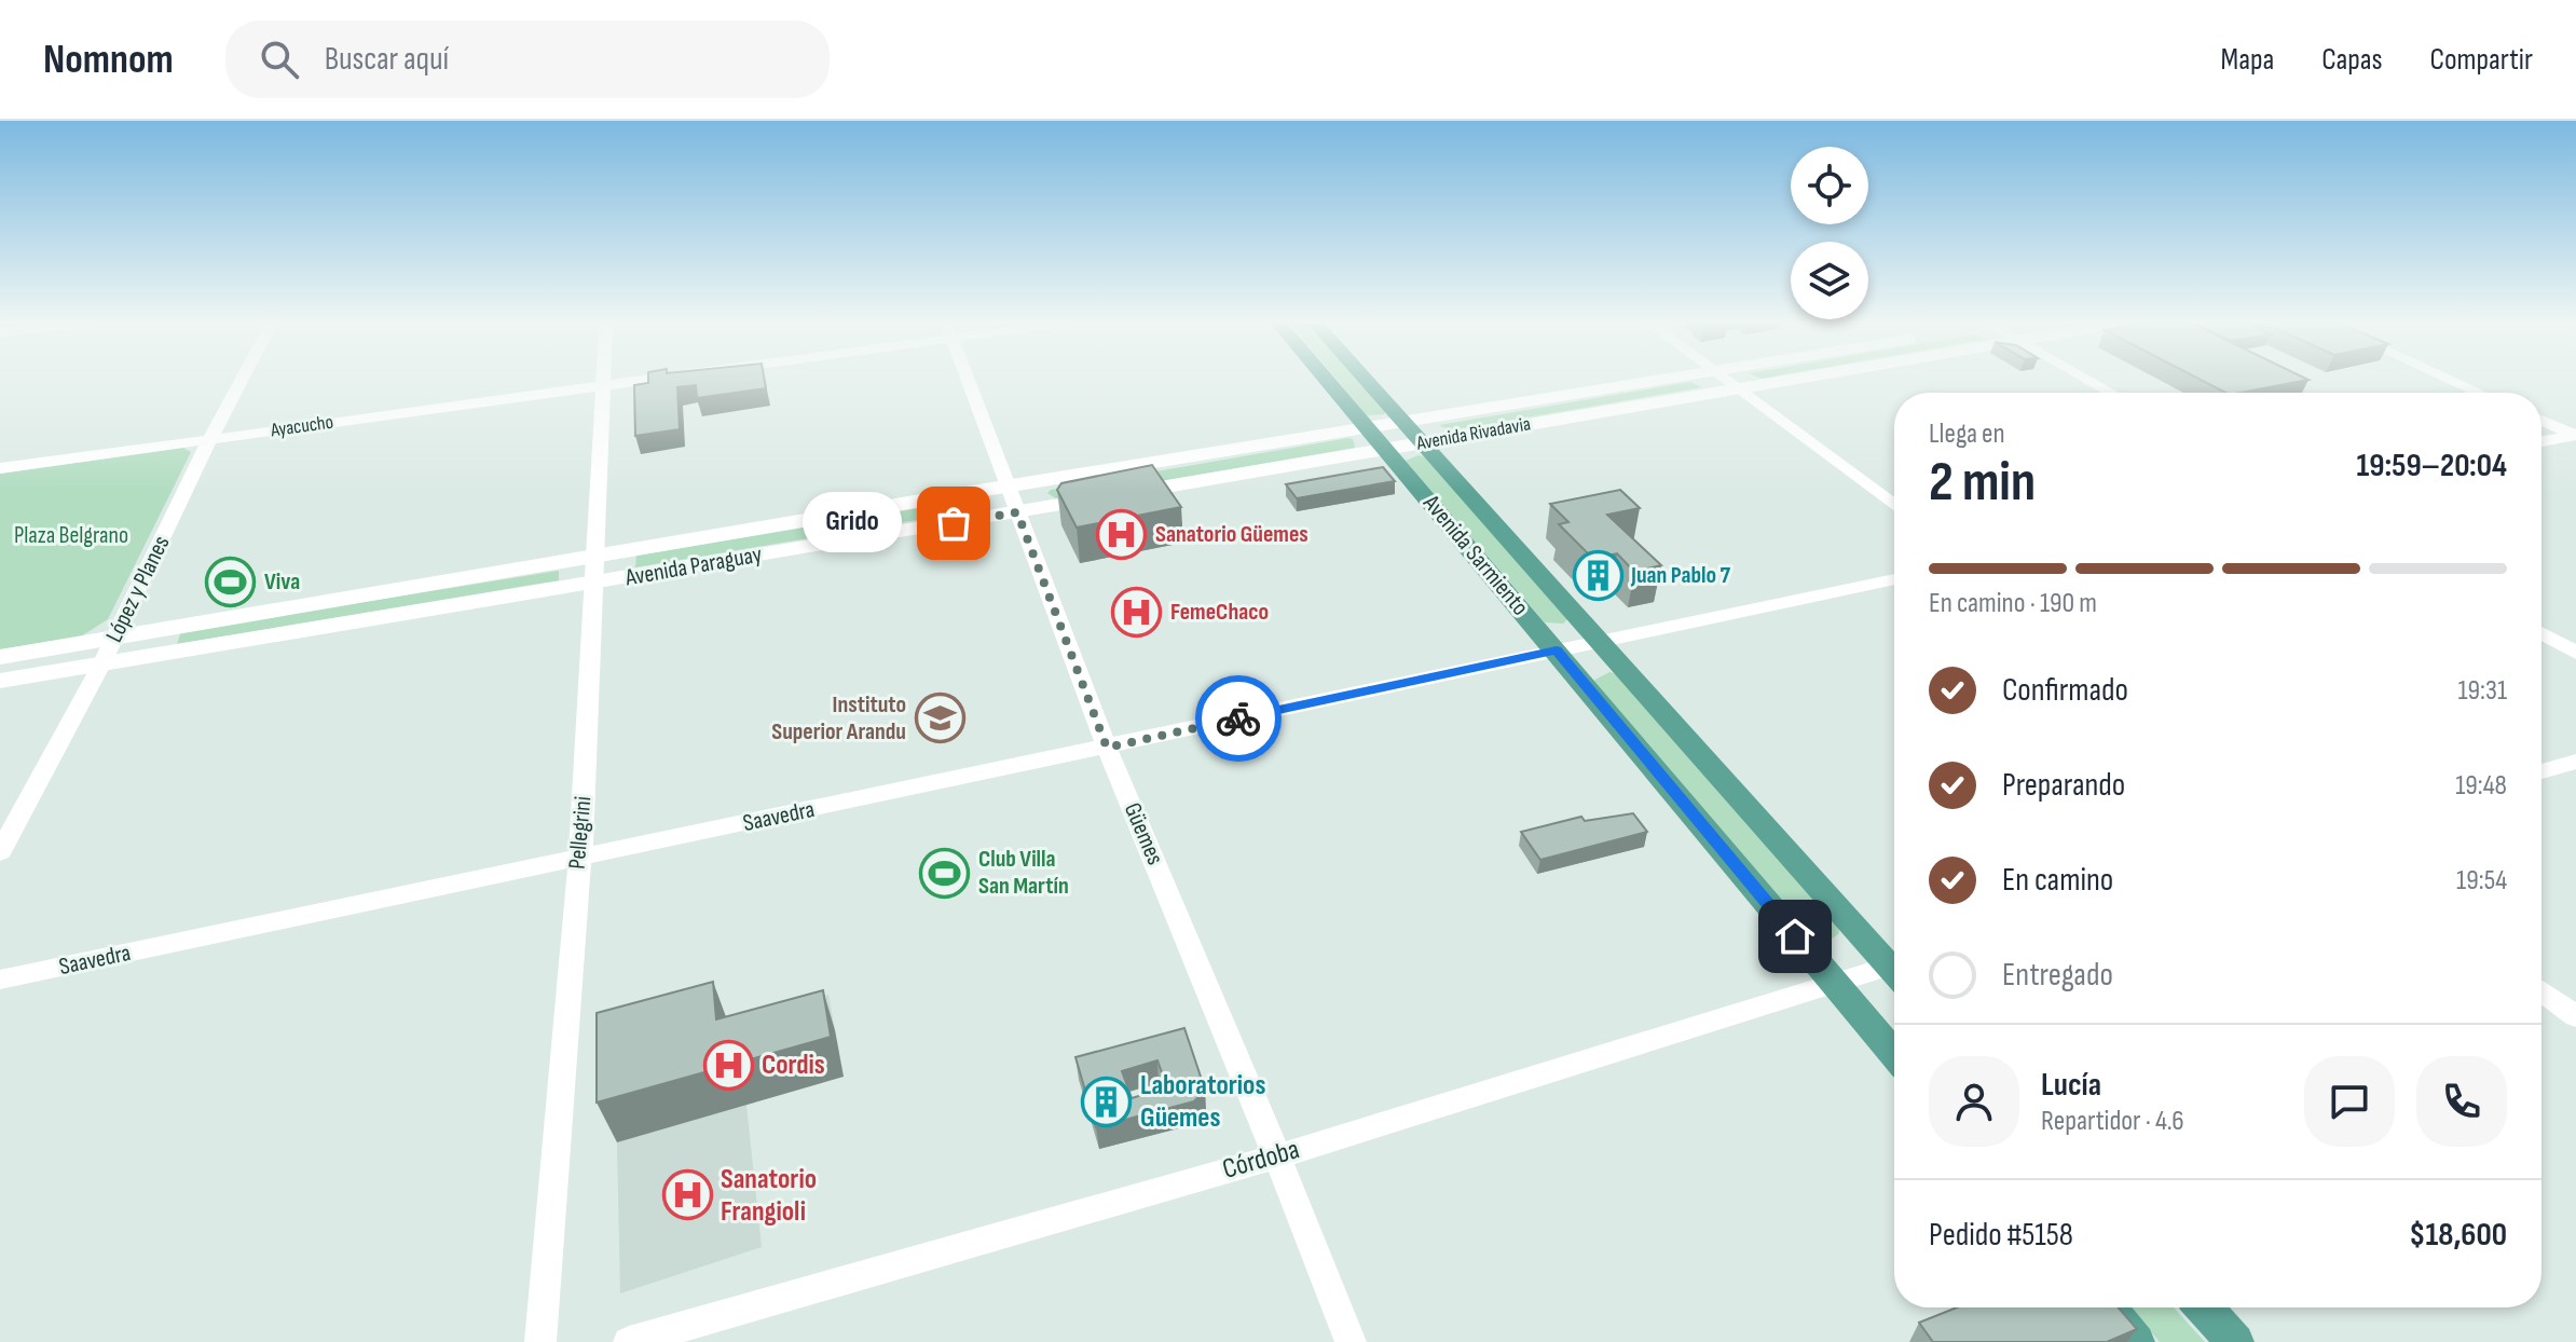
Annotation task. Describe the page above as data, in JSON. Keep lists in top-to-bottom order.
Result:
{
  "streets": {
    "main road": ["Avenida Rivadavia", "Avenida Sarmiento", "Avenida Paraguay"],
    "street": [
      "Ayacucho",
      "López y Planes",
      "Saavedra",
      "Pellegrini",
      "Güemes",
      "Córdoba"
    ]
  },
  "crossings": [
    ["Ayacucho", "López y Planes"],
    ["Ayacucho", "Pellegrini"],
    ["Avenida Rivadavia", "Avenida Sarmiento"],
    ["Avenida Rivadavia", "Avenida Paraguay"],
    ["Avenida Sarmiento", "Avenida Paraguay"],
    ["Avenida Sarmiento", "Saavedra"],
    ["Avenida Sarmiento", "Córdoba"],
    ["Avenida Paraguay", "López y Planes"],
    ["Avenida Paraguay", "Pellegrini"],
    ["Avenida Paraguay", "Güemes"],
    ["Saavedra", "Pellegrini"],
    ["Saavedra", "Güemes"],
    ["Güemes", "Córdoba"]
  ],
  "parks": ["Plaza Belgrano"],
  "places": {
    "other": ["Grido"],
    "hospital": [
      "Sanatorio Güemes",
      "FemeChaco",
      "Cordis",
      "Sanatorio Frangioli"
    ],
    "building": ["Juan Pablo 7", "Laboratorios Güemes"],
    "sports": ["Viva", "Club Villa San Martín"],
    "school or university": ["Instituto Superior Arandu"]
  },
  "page": {
    "header": "Nomnom",
    "search": "Buscar aquí",
    "nav": ["Mapa", "Capas", "Compartir"],
    "heading": ["2 min", "Llega en", "19:59–20:04"],
    "panel": [
      "Lucía",
      "Repartidor · 4.6",
      "Pedido #5158",
      "$18,600"
    ],
    "bubble": "Grido",
    "bar": "En camino · 190 m",
    "list": [
      ["Confirmado", "19:31"],
      ["Preparando", "19:48"],
      ["En camino", "19:54"],
      "Entregado"
    ]
  }
}
